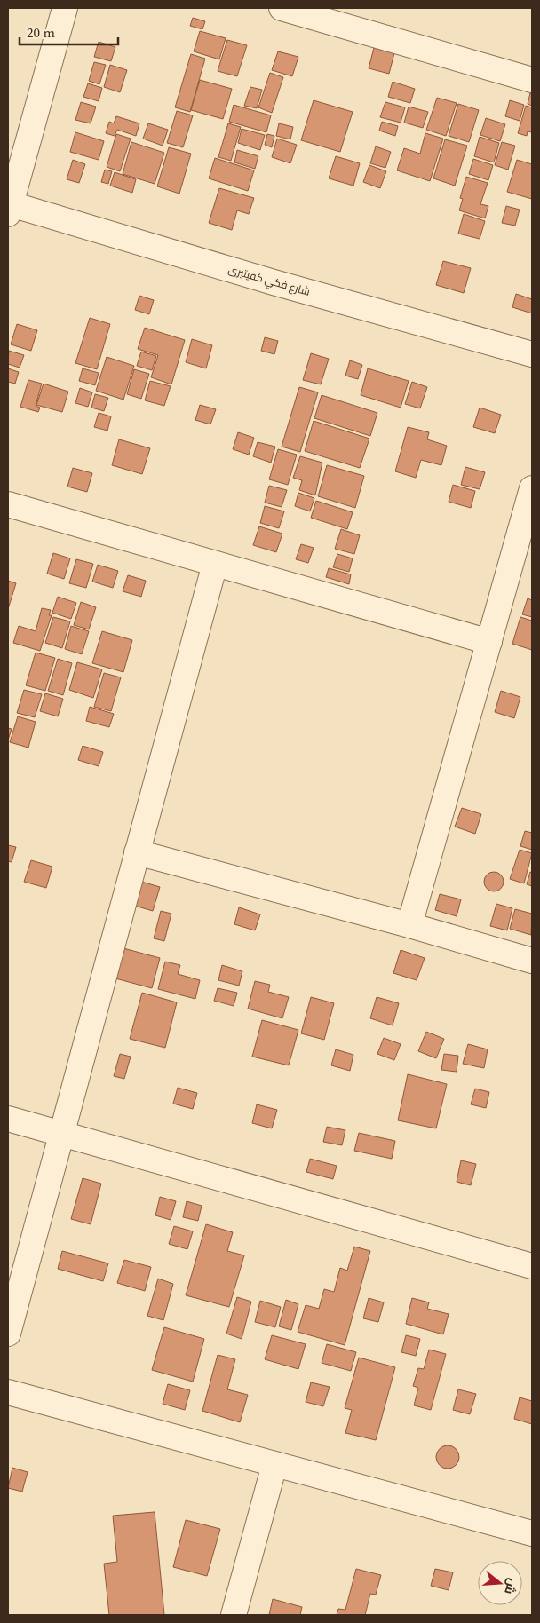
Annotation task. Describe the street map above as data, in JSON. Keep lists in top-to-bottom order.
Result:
{
  "streets": {
    "street": ["شارع فكي كفيتيرى"]
  },
  "scale_bar": "20 m",
  "north": "right"
}
